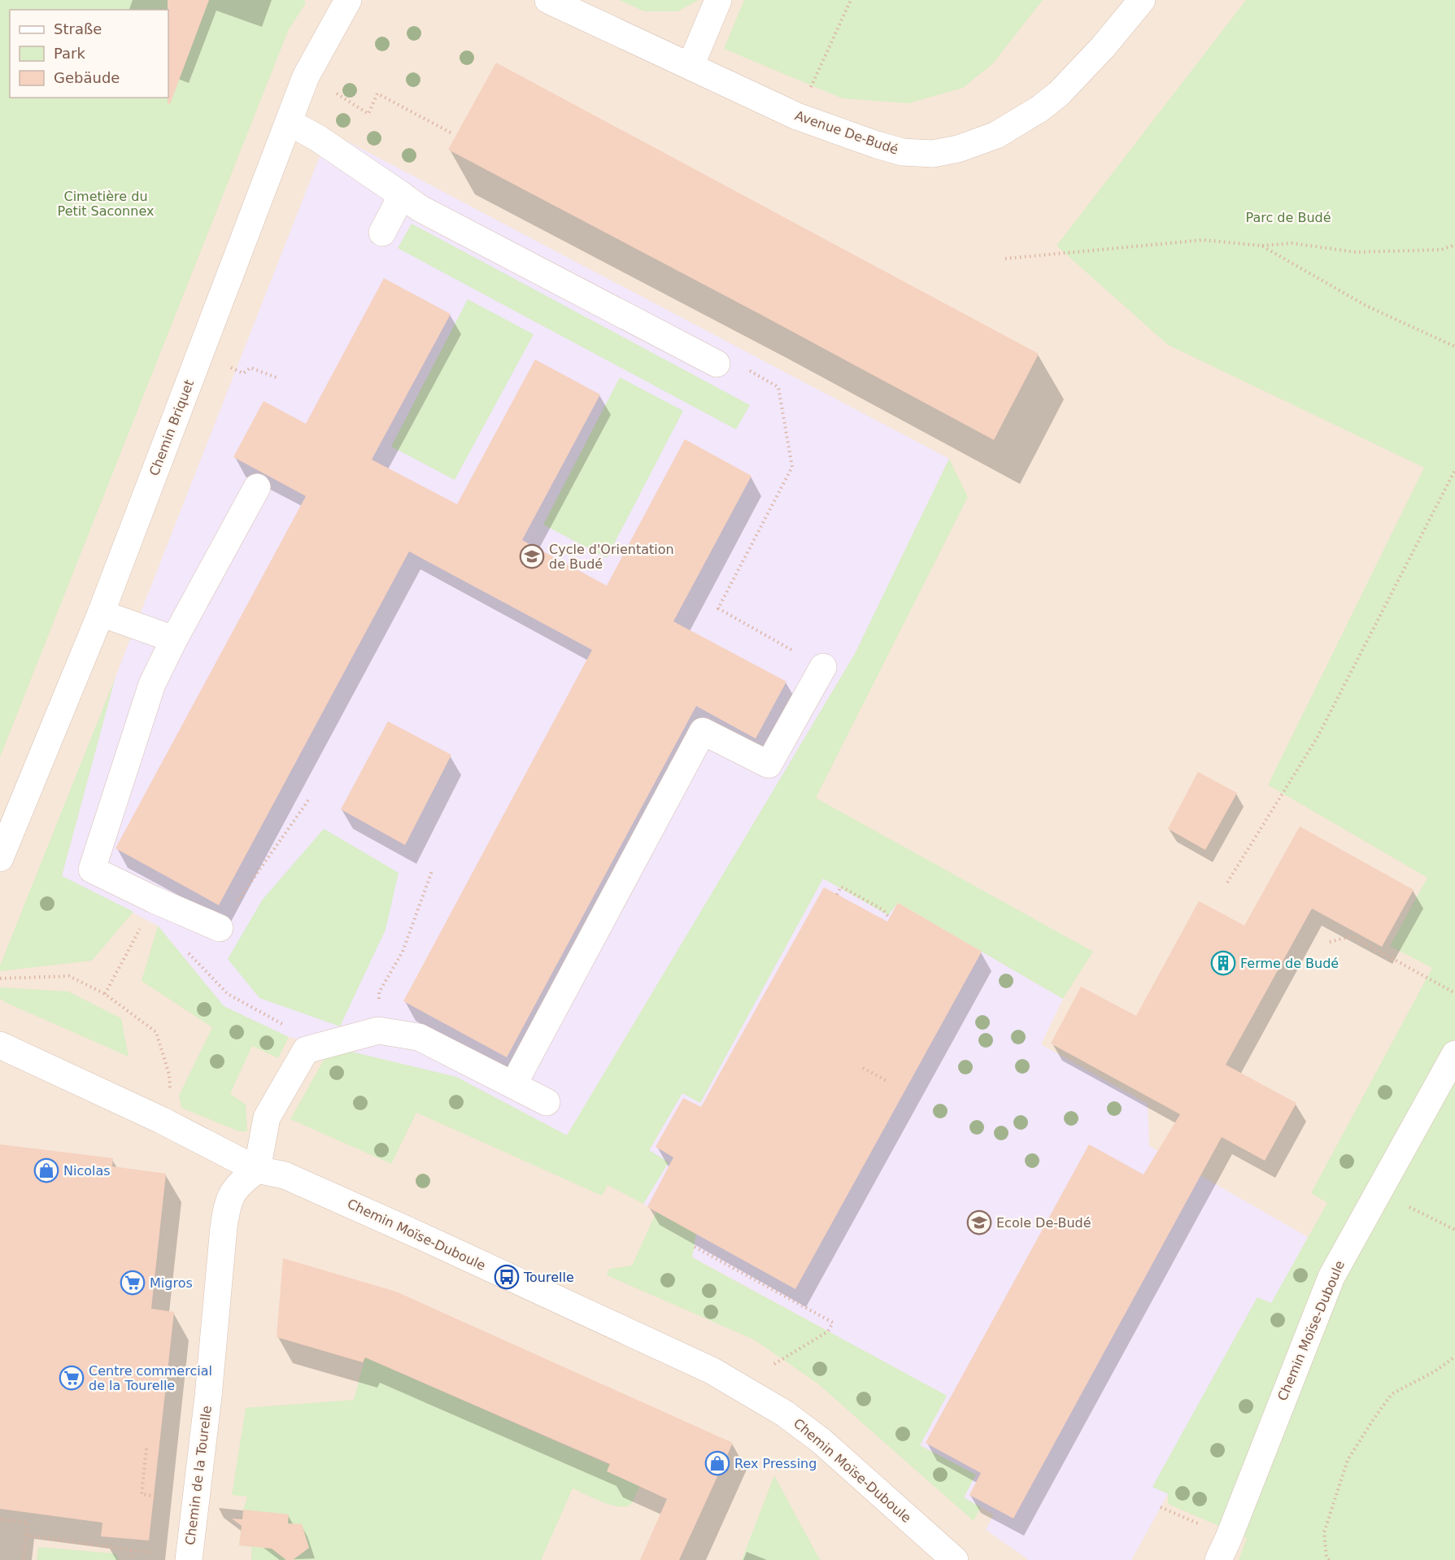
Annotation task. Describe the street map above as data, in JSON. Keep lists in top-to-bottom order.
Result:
{
  "streets": {
    "street": [
      "Avenue De-Budé",
      "Chemin Briquet",
      "Chemin Moïse-Duboule",
      "Chemin de la Tourelle"
    ]
  },
  "crossings": [
    ["Chemin Moïse-Duboule", "Chemin de la Tourelle"]
  ],
  "parks": ["Cimetière du Petit Saconnex", "Parc de Budé"],
  "places": {
    "school or university": ["Cycle d'Orientation de Budé", "Ecole De-Budé"],
    "building": ["Ferme de Budé"],
    "shop": ["Nicolas", "Rex Pressing"],
    "bus stop": ["Tourelle"],
    "supermarket": ["Migros", "Centre commercial de la Tourelle"]
  },
  "legend": ["Straße", "Park", "Gebäude"]
}
